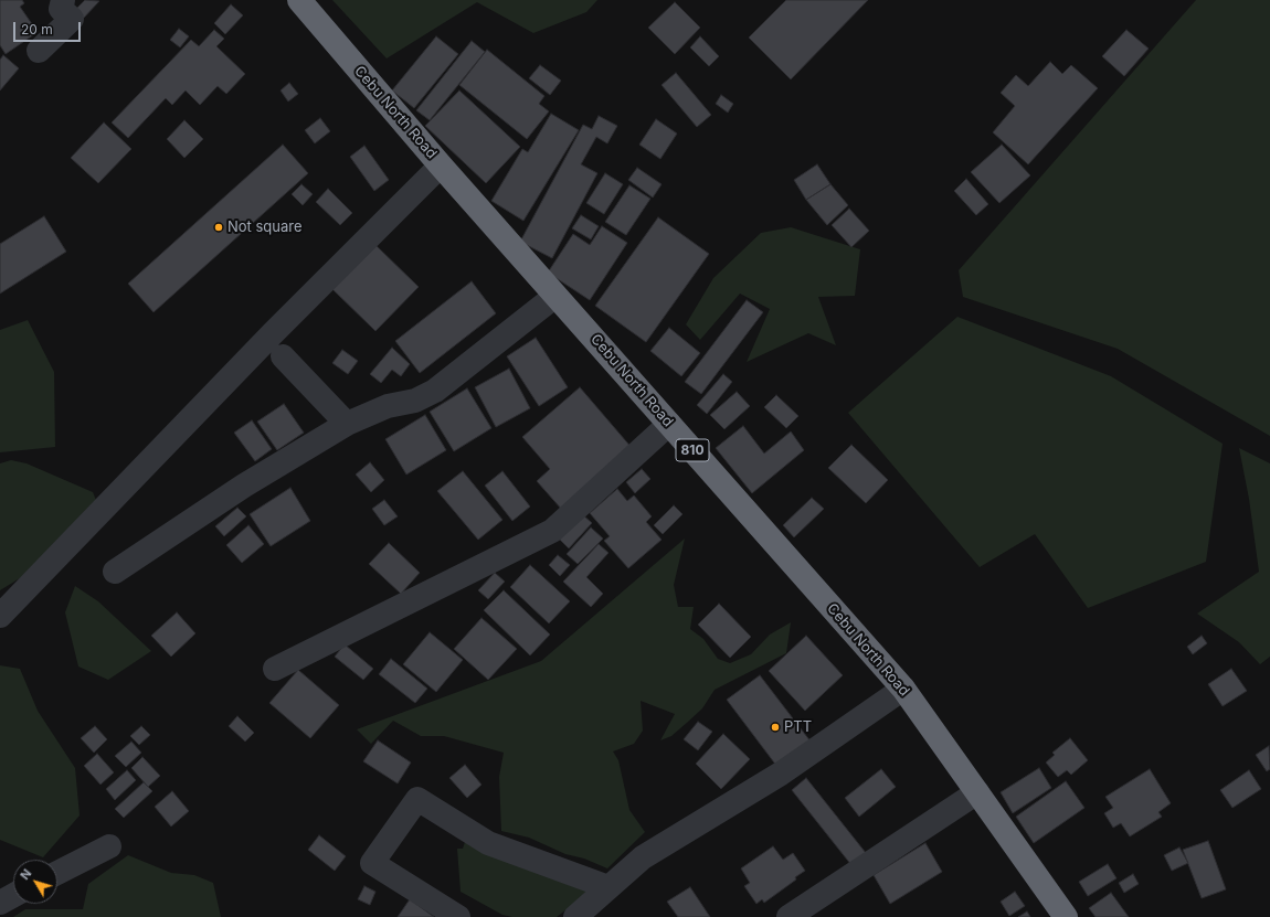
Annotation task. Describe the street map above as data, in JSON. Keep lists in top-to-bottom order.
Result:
{
  "streets": {
    "highway": ["Cebu North Road", "810"]
  },
  "places": ["Not square", "PTT"],
  "scale_bar": "20 m",
  "north": "top left"
}
